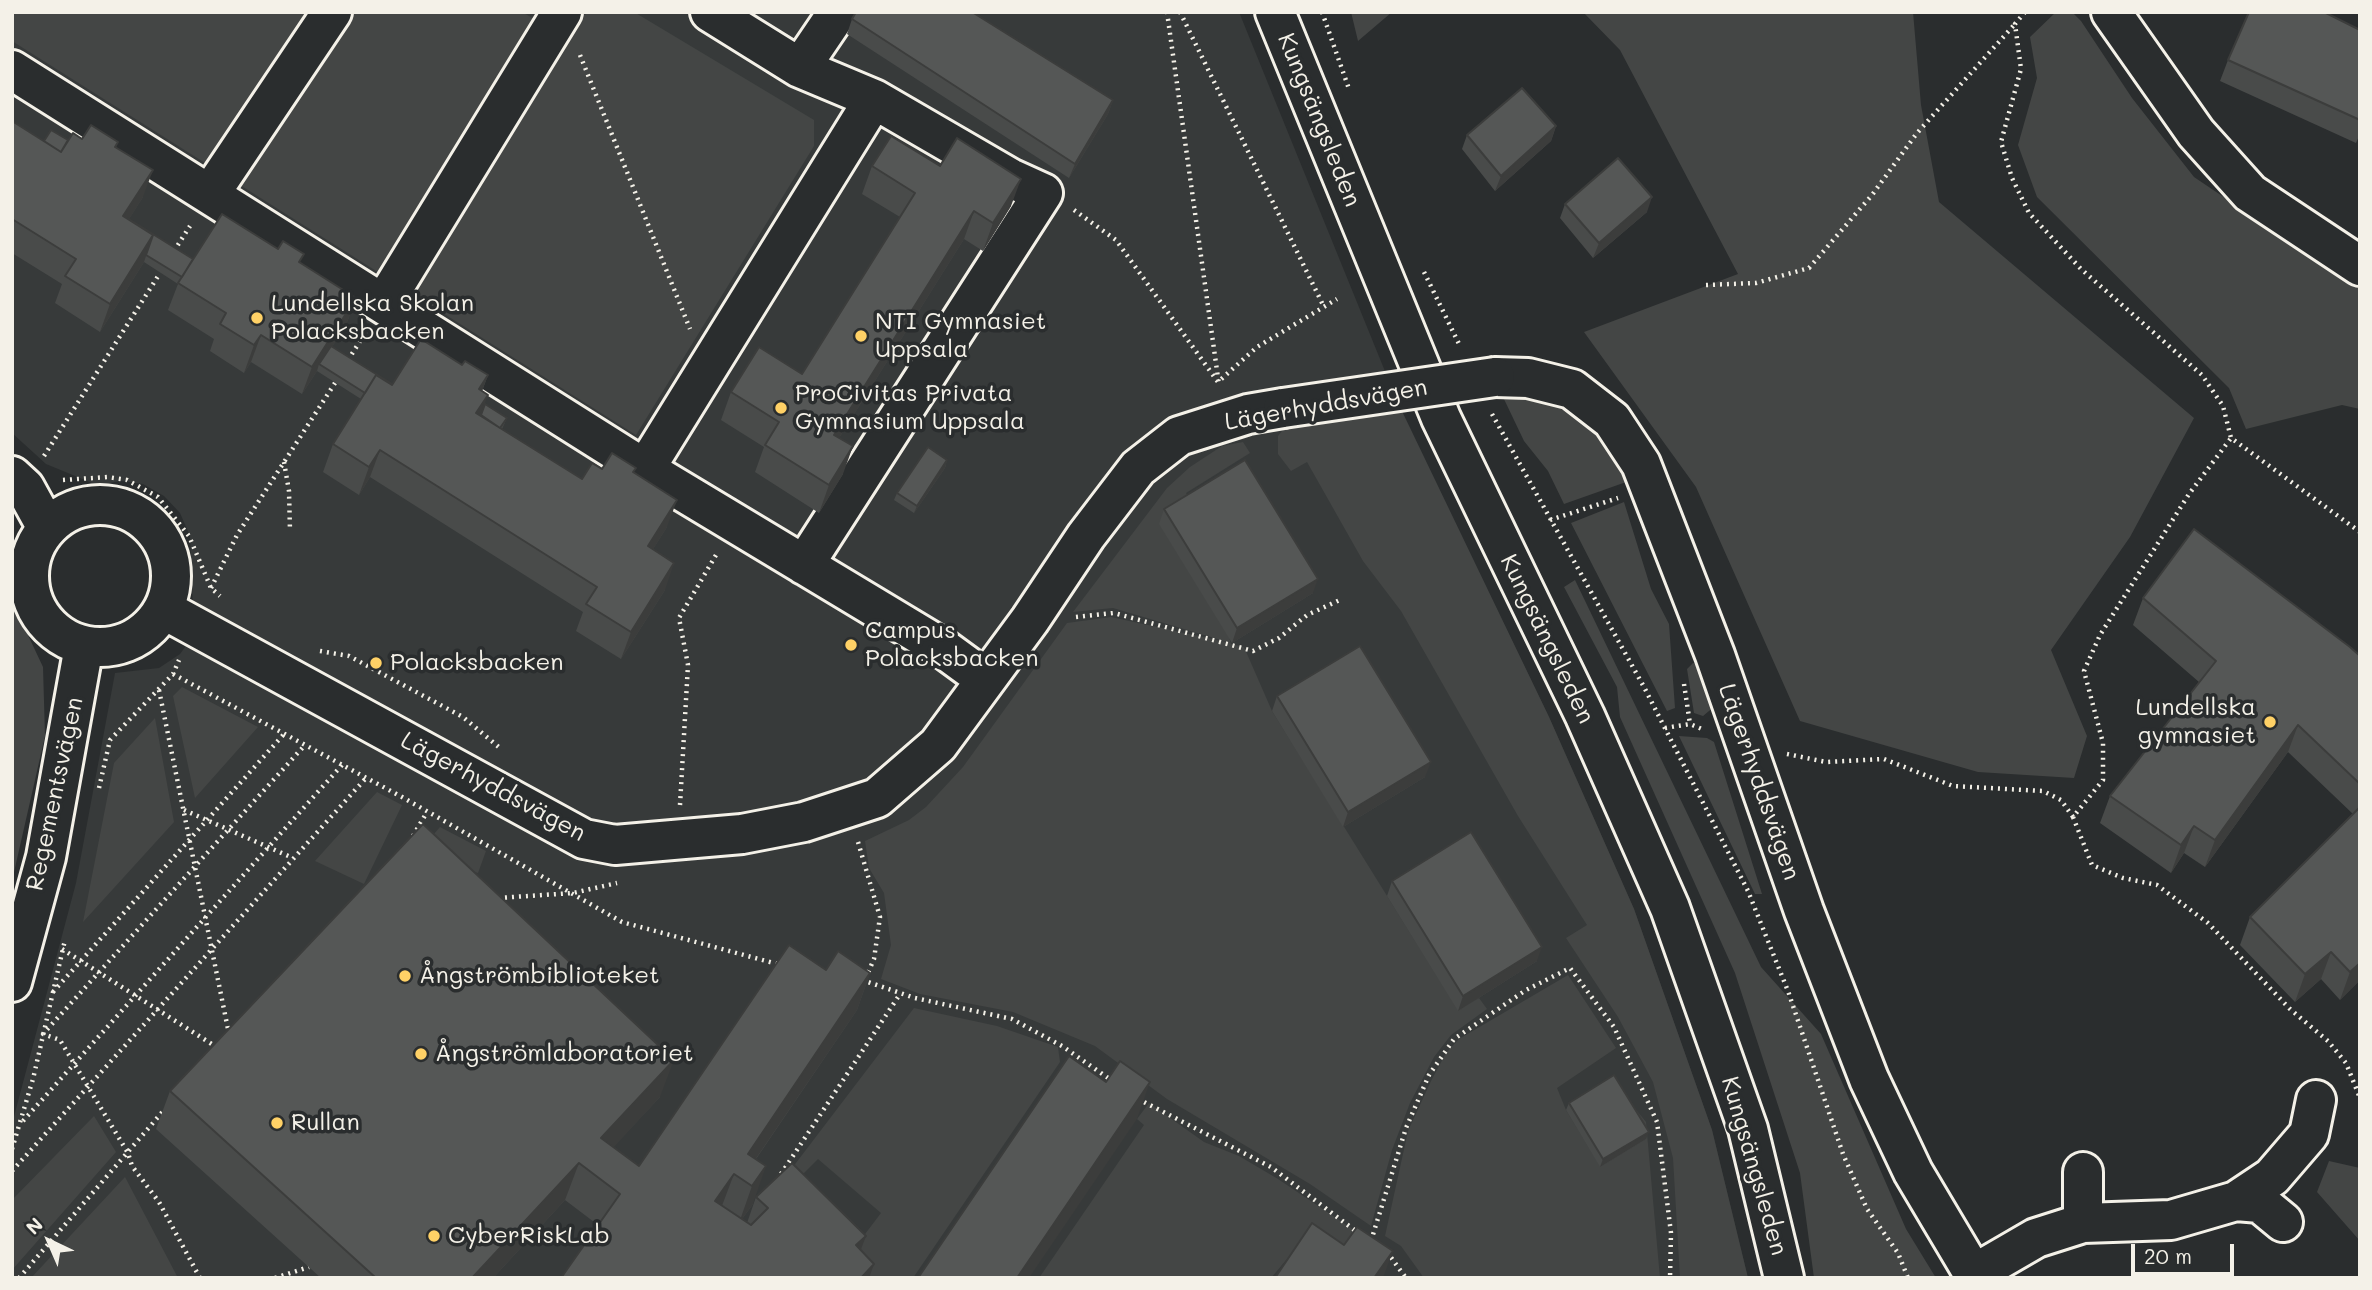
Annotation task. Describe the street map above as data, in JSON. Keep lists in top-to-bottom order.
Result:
{
  "streets": {
    "street": ["Kungsängsleden", "Lägerhyddsvägen", "Regementsvägen"]
  },
  "crossings": [
    ["Lägerhyddsvägen", "Regementsvägen"]
  ],
  "places": [
    "Lundellska Skolan Polacksbacken",
    "NTI Gymnasiet Uppsala",
    "ProCivitas Privata Gymnasium Uppsala",
    "Campus Polacksbacken",
    "Polacksbacken",
    "Lundellska gymnasiet",
    "Ångströmbiblioteket",
    "Ångströmlaboratoriet",
    "Rullan",
    "CyberRiskLab"
  ],
  "scale_bar": "20 m",
  "north": "top left"
}
